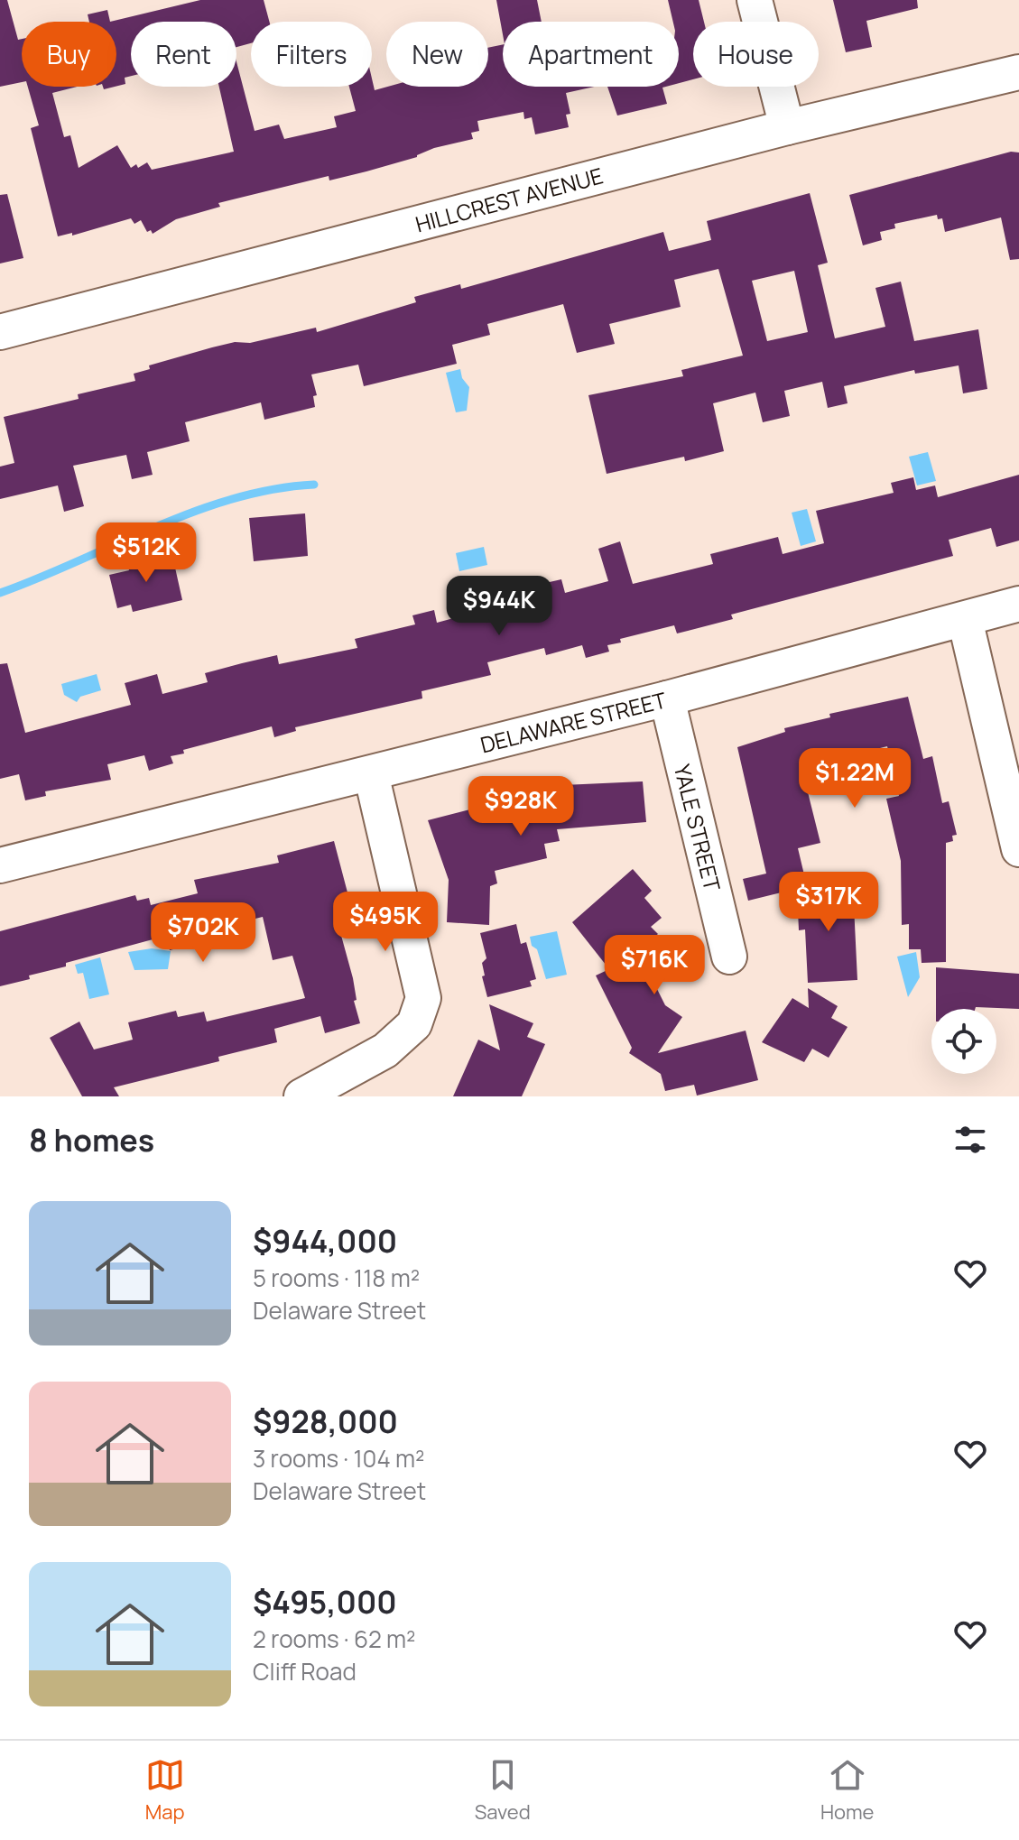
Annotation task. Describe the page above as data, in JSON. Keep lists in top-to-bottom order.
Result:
{
  "streets": {
    "street": ["HILLCREST AVENUE", "DELAWARE STREET", "YALE STREET"]
  },
  "crossings": [
    ["DELAWARE STREET", "YALE STREET"]
  ],
  "page": {
    "chip": [
      "Buy",
      "Rent",
      "Filters",
      "New",
      "Apartment",
      "House"
    ],
    "price": [
      "$512K",
      "$944K",
      "$1.22M",
      "$928K",
      "$317K",
      "$495K",
      "$702K",
      "$716K"
    ],
    "heading": "8 homes",
    "list": [
      {
        "name": "$944,000",
        "note": "5 rooms · 118 m² · Delaware Street"
      },
      {
        "name": "$928,000",
        "note": "3 rooms · 104 m² · Delaware Street"
      },
      {
        "name": "$495,000",
        "note": "2 rooms · 62 m² · Cliff Road"
      }
    ],
    "tabs": ["Map", "Saved", "Home"]
  }
}
